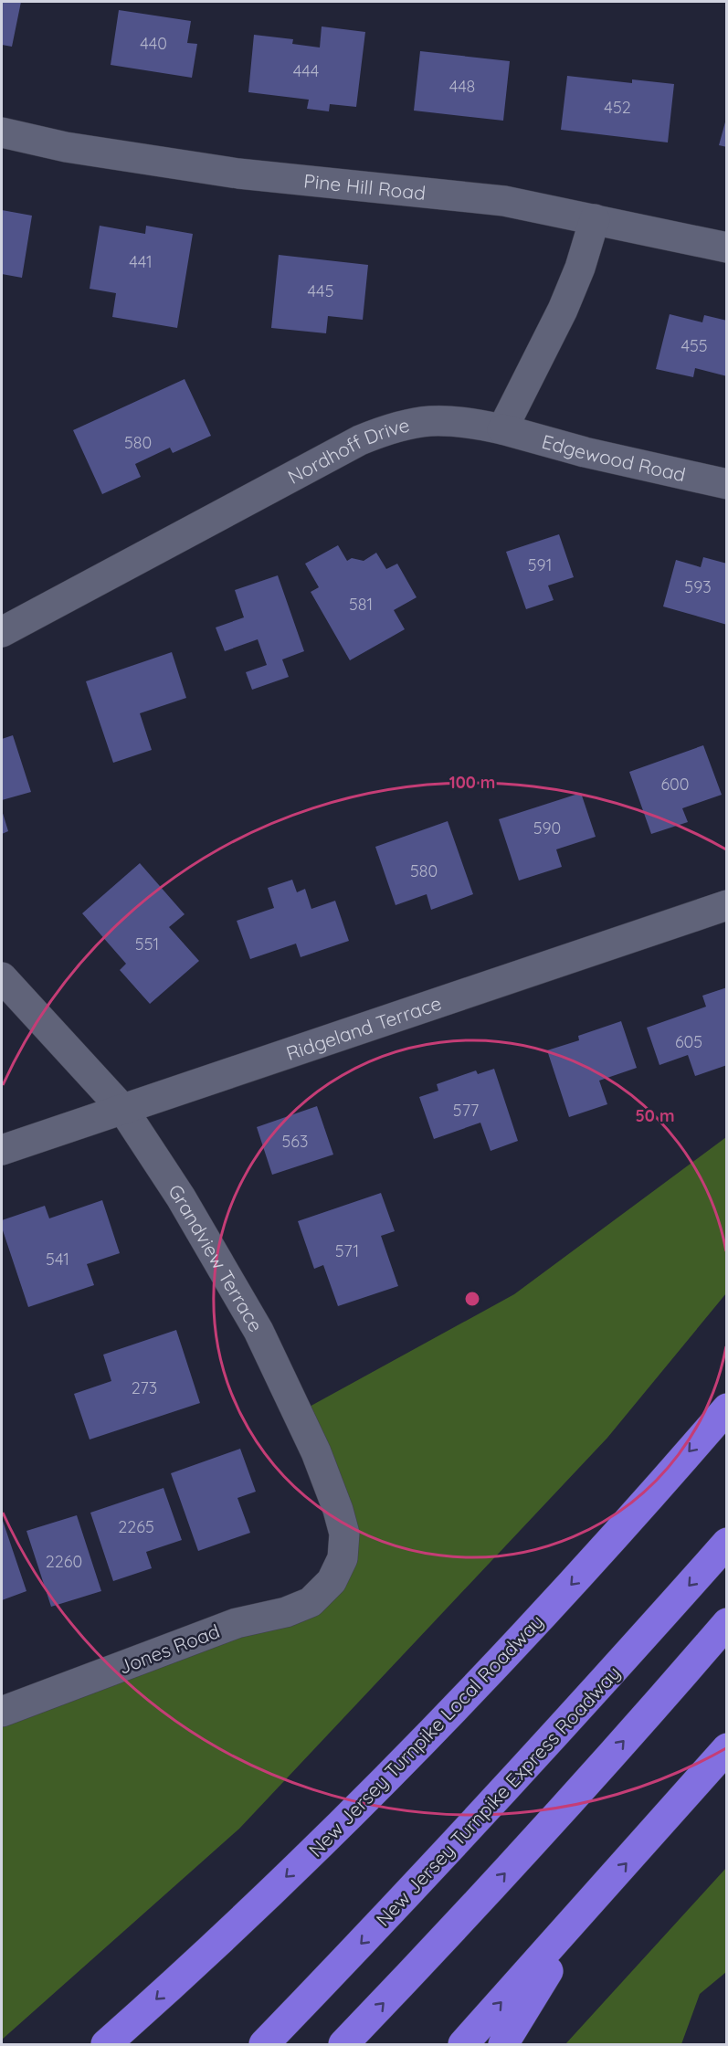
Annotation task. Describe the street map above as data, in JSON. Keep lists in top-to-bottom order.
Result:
{
  "streets": {
    "highway": ["New Jersey Turnpike Local Roadway", "New Jersey Turnpike Express Roadway"],
    "street": [
      "Pine Hill Road",
      "Nordhoff Drive",
      "Edgewood Road",
      "Ridgeland Terrace",
      "Grandview Terrace",
      "Jones Road"
    ]
  },
  "crossings": [
    ["Nordhoff Drive", "Edgewood Road"],
    ["Ridgeland Terrace", "Grandview Terrace"],
    ["Grandview Terrace", "Jones Road"]
  ],
  "house_numbers": [
    "440",
    "444",
    "448",
    "452",
    "441",
    "445",
    "455",
    "580",
    "591",
    "593",
    "581",
    "600",
    "590",
    "580",
    "551",
    "605",
    "577",
    "563",
    "571",
    "541",
    "273",
    "2265",
    "2260"
  ],
  "rings": ["100 m", "50 m"]
}
